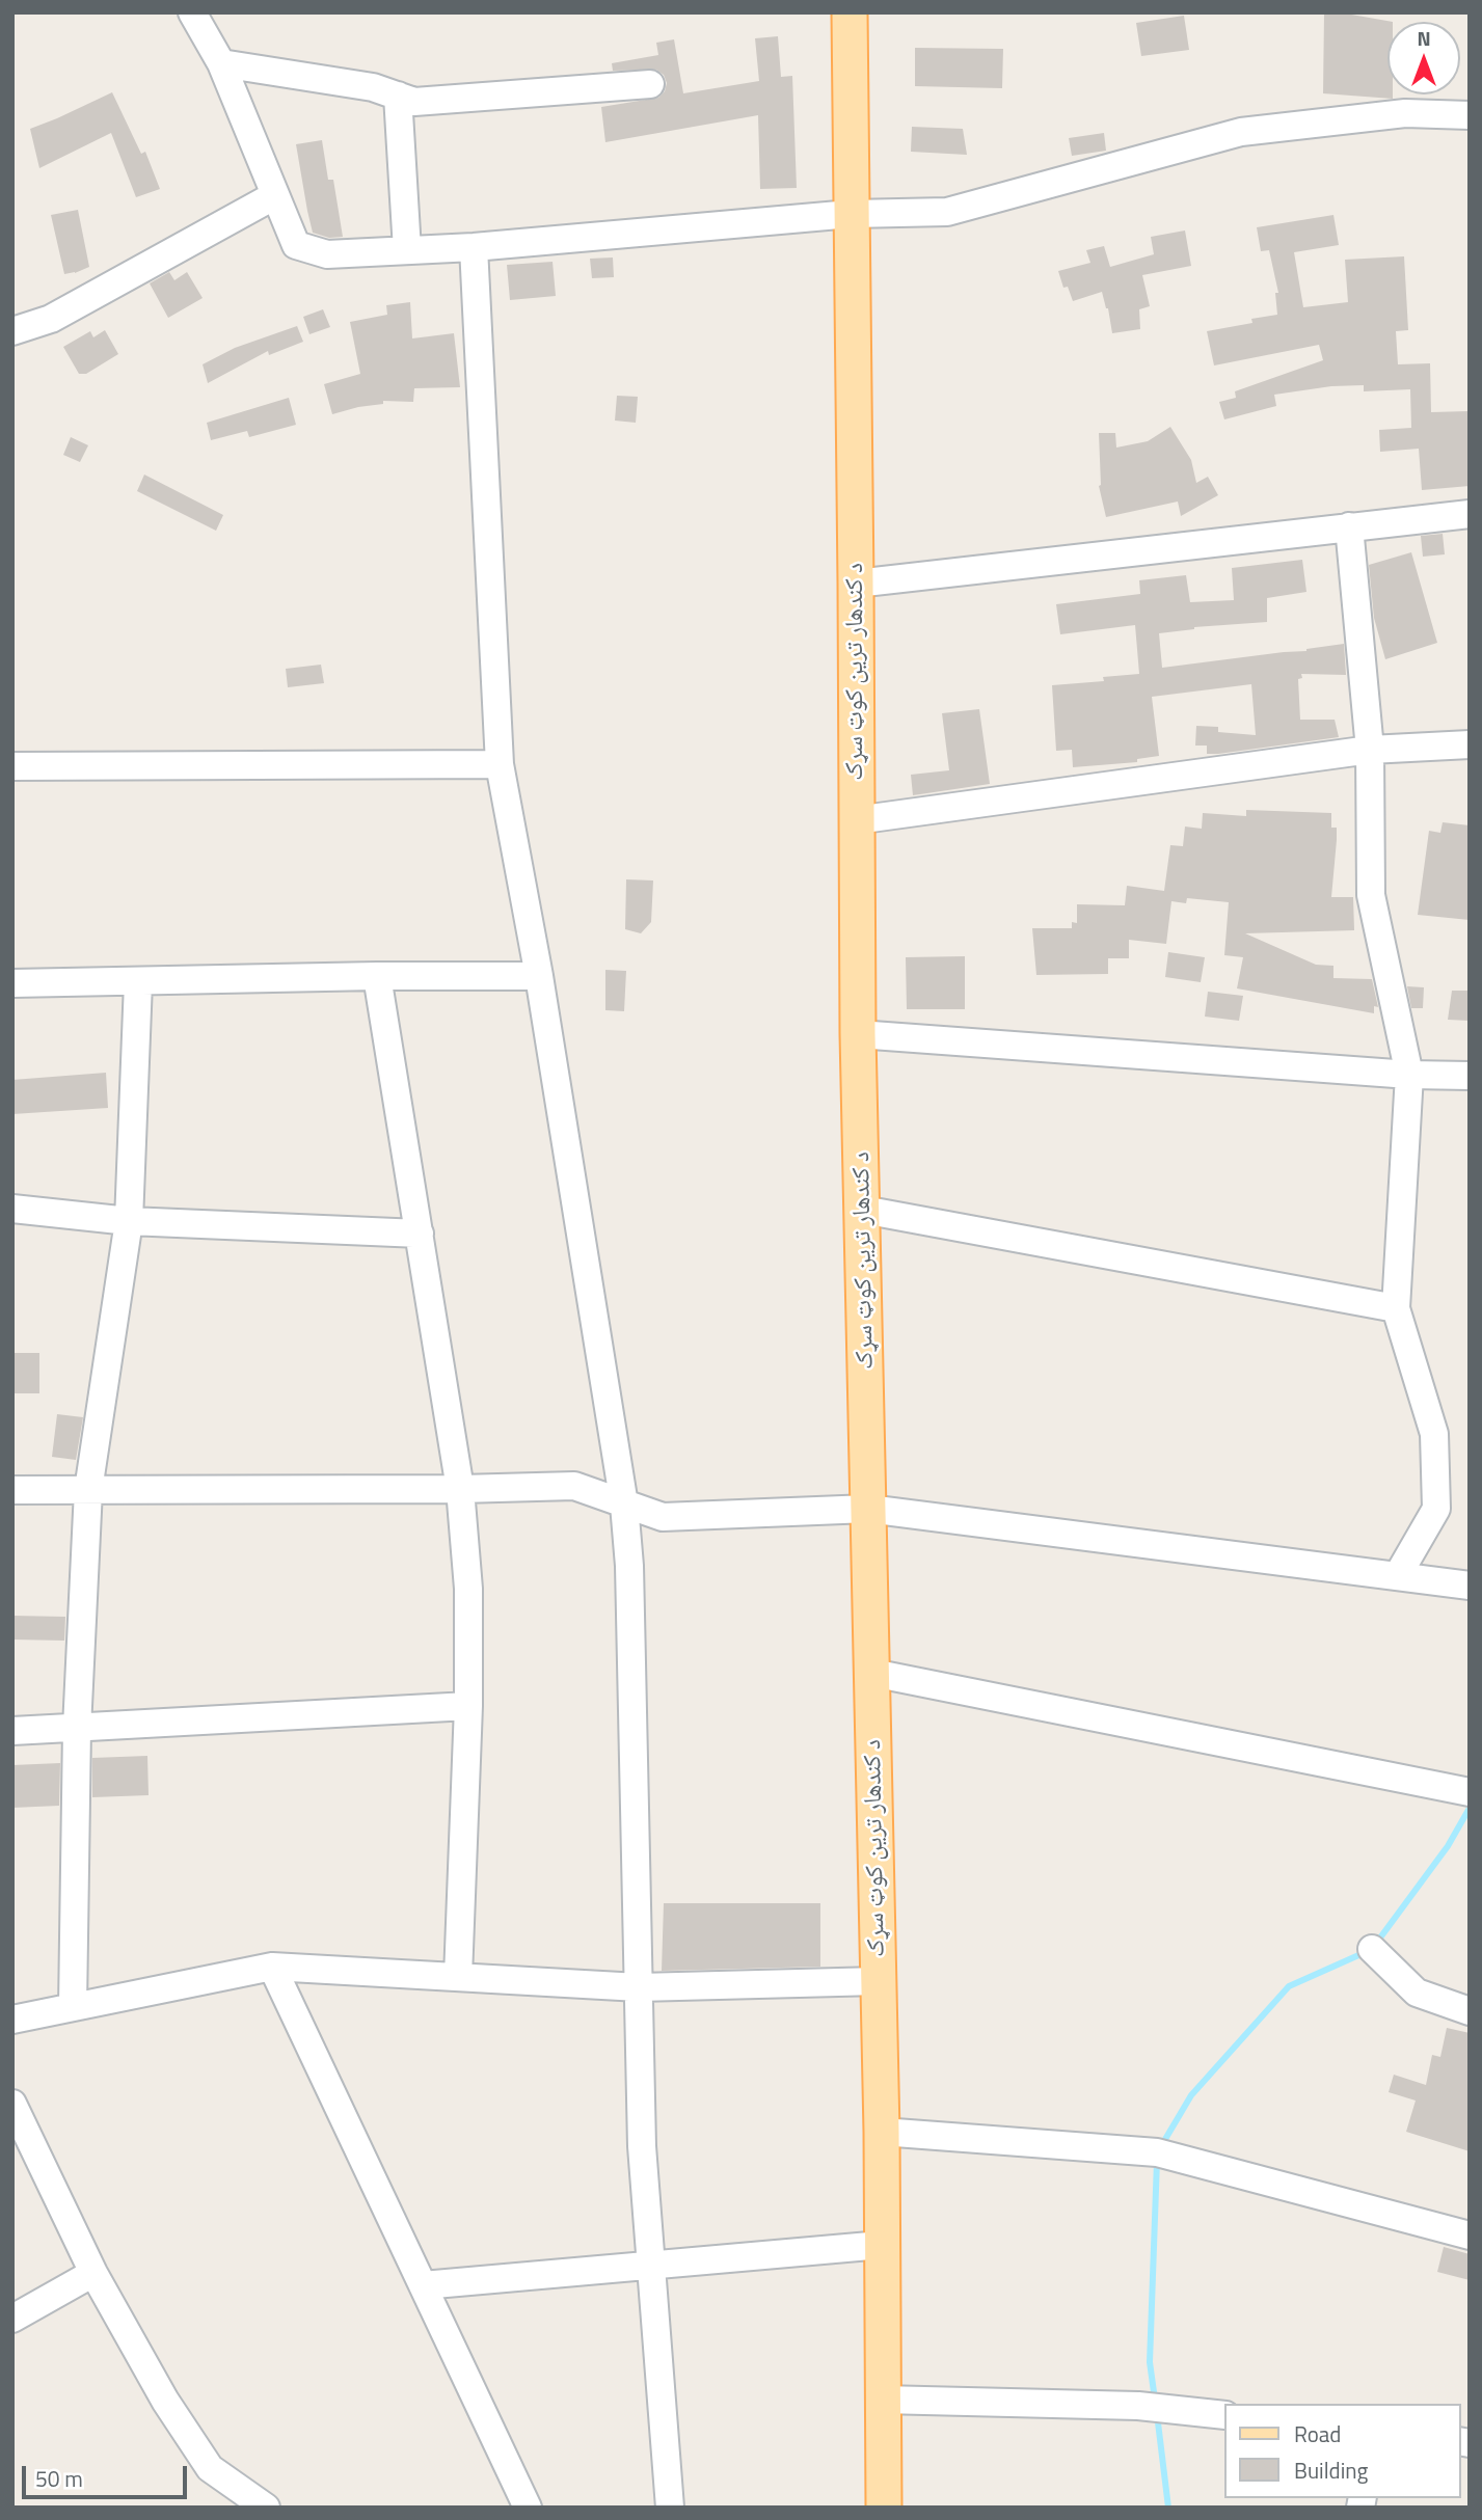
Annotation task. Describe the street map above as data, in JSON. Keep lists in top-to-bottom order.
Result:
{
  "streets": {
    "main road": ["د کندهار ترين کوټ سړک"]
  },
  "legend": ["Road", "Building"],
  "scale_bar": "50 m",
  "north": "top"
}
